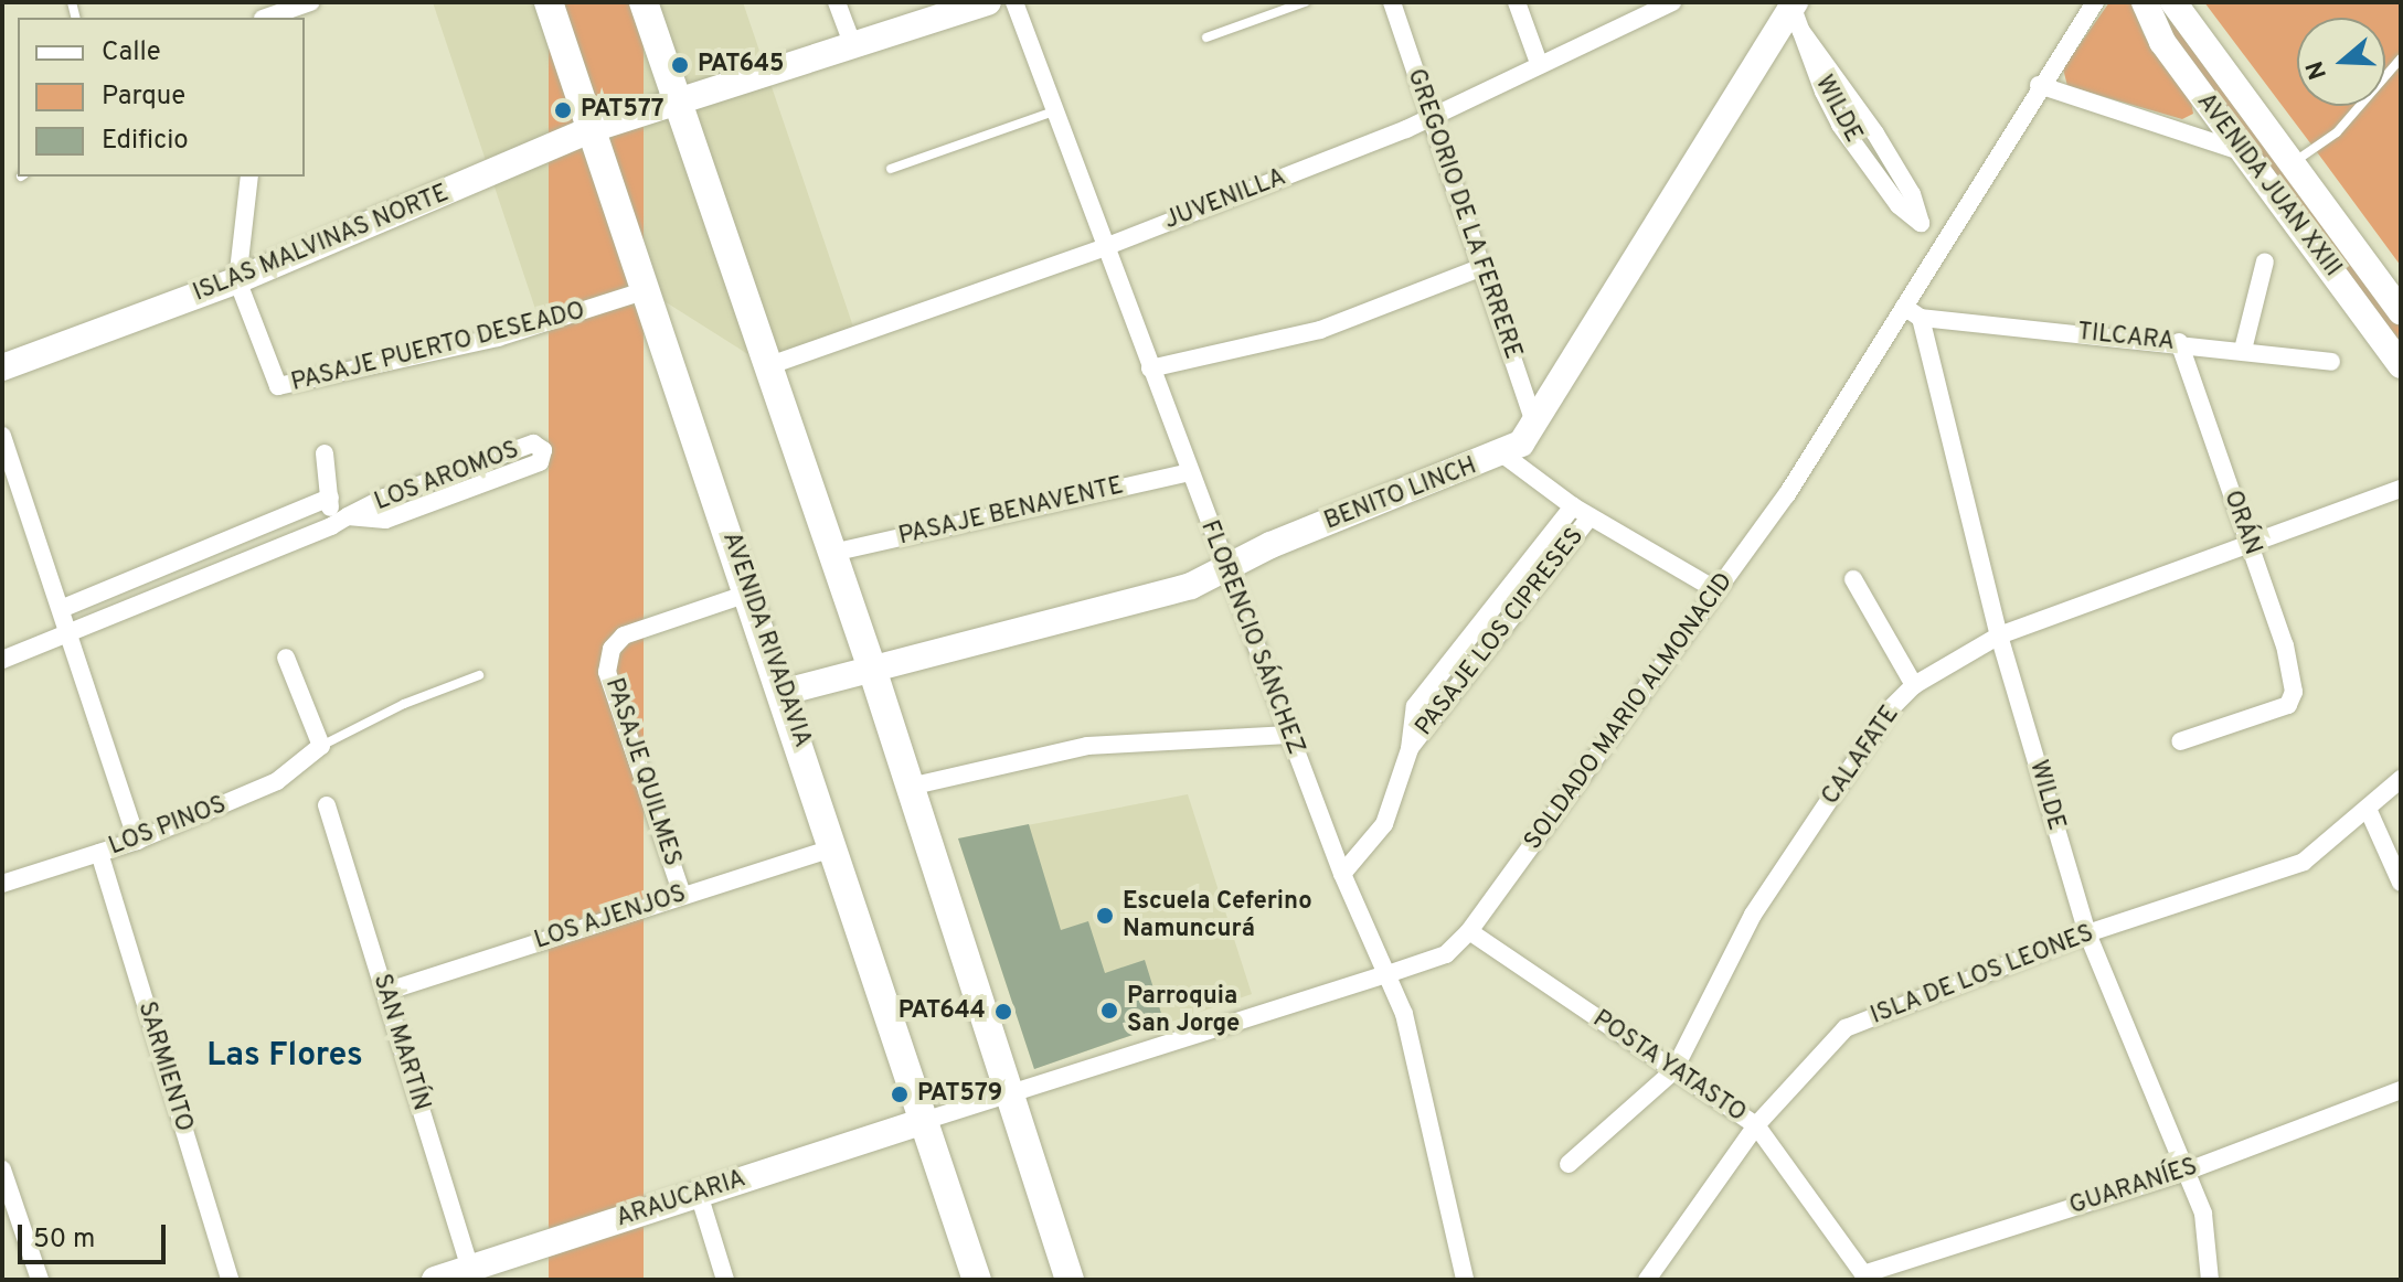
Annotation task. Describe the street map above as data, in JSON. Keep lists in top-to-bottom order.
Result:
{
  "streets": {
    "main road": ["AVENIDA RIVADAVIA"],
    "street": [
      "WILDE",
      "AVENIDA JUAN XXIII",
      "JUVENILLA",
      "GREGORIO DE LA FERRERE",
      "ISLAS MALVINAS NORTE",
      "TILCARA",
      "PASAJE PUERTO DESEADO",
      "LOS AROMOS",
      "BENITO LINCH",
      "PASAJE BENAVENTE",
      "ORÁN",
      "PASAJE LOS CIPRESES",
      "FLORENCIO SÁNCHEZ",
      "SOLDADO MARIO ALMONACID",
      "CALAFATE",
      "PASAJE QUILMES",
      "LOS PINOS",
      "LOS AJENJOS",
      "ISLA DE LOS LEONES",
      "SAN MARTÍN",
      "SARMIENTO",
      "POSTA YATASTO",
      "GUARANÍES",
      "ARAUCARIA"
    ]
  },
  "crossings": [
    ["WILDE", "TILCARA"],
    ["WILDE", "BENITO LINCH"],
    ["WILDE", "SOLDADO MARIO ALMONACID"],
    ["WILDE", "CALAFATE"],
    ["WILDE", "ISLA DE LOS LEONES"],
    ["WILDE", "GUARANÍES"],
    ["JUVENILLA", "GREGORIO DE LA FERRERE"],
    ["JUVENILLA", "FLORENCIO SÁNCHEZ"],
    ["GREGORIO DE LA FERRERE", "BENITO LINCH"],
    ["ISLAS MALVINAS NORTE", "PASAJE PUERTO DESEADO"],
    ["ISLAS MALVINAS NORTE", "AVENIDA RIVADAVIA"],
    ["TILCARA", "ORÁN"],
    ["PASAJE PUERTO DESEADO", "AVENIDA RIVADAVIA"],
    ["BENITO LINCH", "FLORENCIO SÁNCHEZ"],
    ["BENITO LINCH", "AVENIDA RIVADAVIA"],
    ["PASAJE BENAVENTE", "FLORENCIO SÁNCHEZ"],
    ["ORÁN", "CALAFATE"],
    ["PASAJE LOS CIPRESES", "FLORENCIO SÁNCHEZ"],
    ["FLORENCIO SÁNCHEZ", "SOLDADO MARIO ALMONACID"],
    ["AVENIDA RIVADAVIA", "SOLDADO MARIO ALMONACID"],
    ["AVENIDA RIVADAVIA", "PASAJE QUILMES"],
    ["AVENIDA RIVADAVIA", "LOS AJENJOS"],
    ["AVENIDA RIVADAVIA", "ARAUCARIA"],
    ["SOLDADO MARIO ALMONACID", "POSTA YATASTO"],
    ["SOLDADO MARIO ALMONACID", "ARAUCARIA"],
    ["CALAFATE", "POSTA YATASTO"],
    ["PASAJE QUILMES", "LOS AJENJOS"],
    ["LOS PINOS", "SARMIENTO"],
    ["LOS AJENJOS", "SAN MARTÍN"],
    ["ISLA DE LOS LEONES", "POSTA YATASTO"],
    ["SAN MARTÍN", "ARAUCARIA"],
    ["POSTA YATASTO", "GUARANÍES"]
  ],
  "districts": ["Las Flores"],
  "places": [
    "PAT645",
    "PAT577",
    "Escuela Ceferino Namuncurá",
    "Parroquia San Jorge",
    "PAT644",
    "PAT579"
  ],
  "legend": ["Calle", "Parque", "Edificio"],
  "scale_bar": "50 m",
  "north": "left"
}
